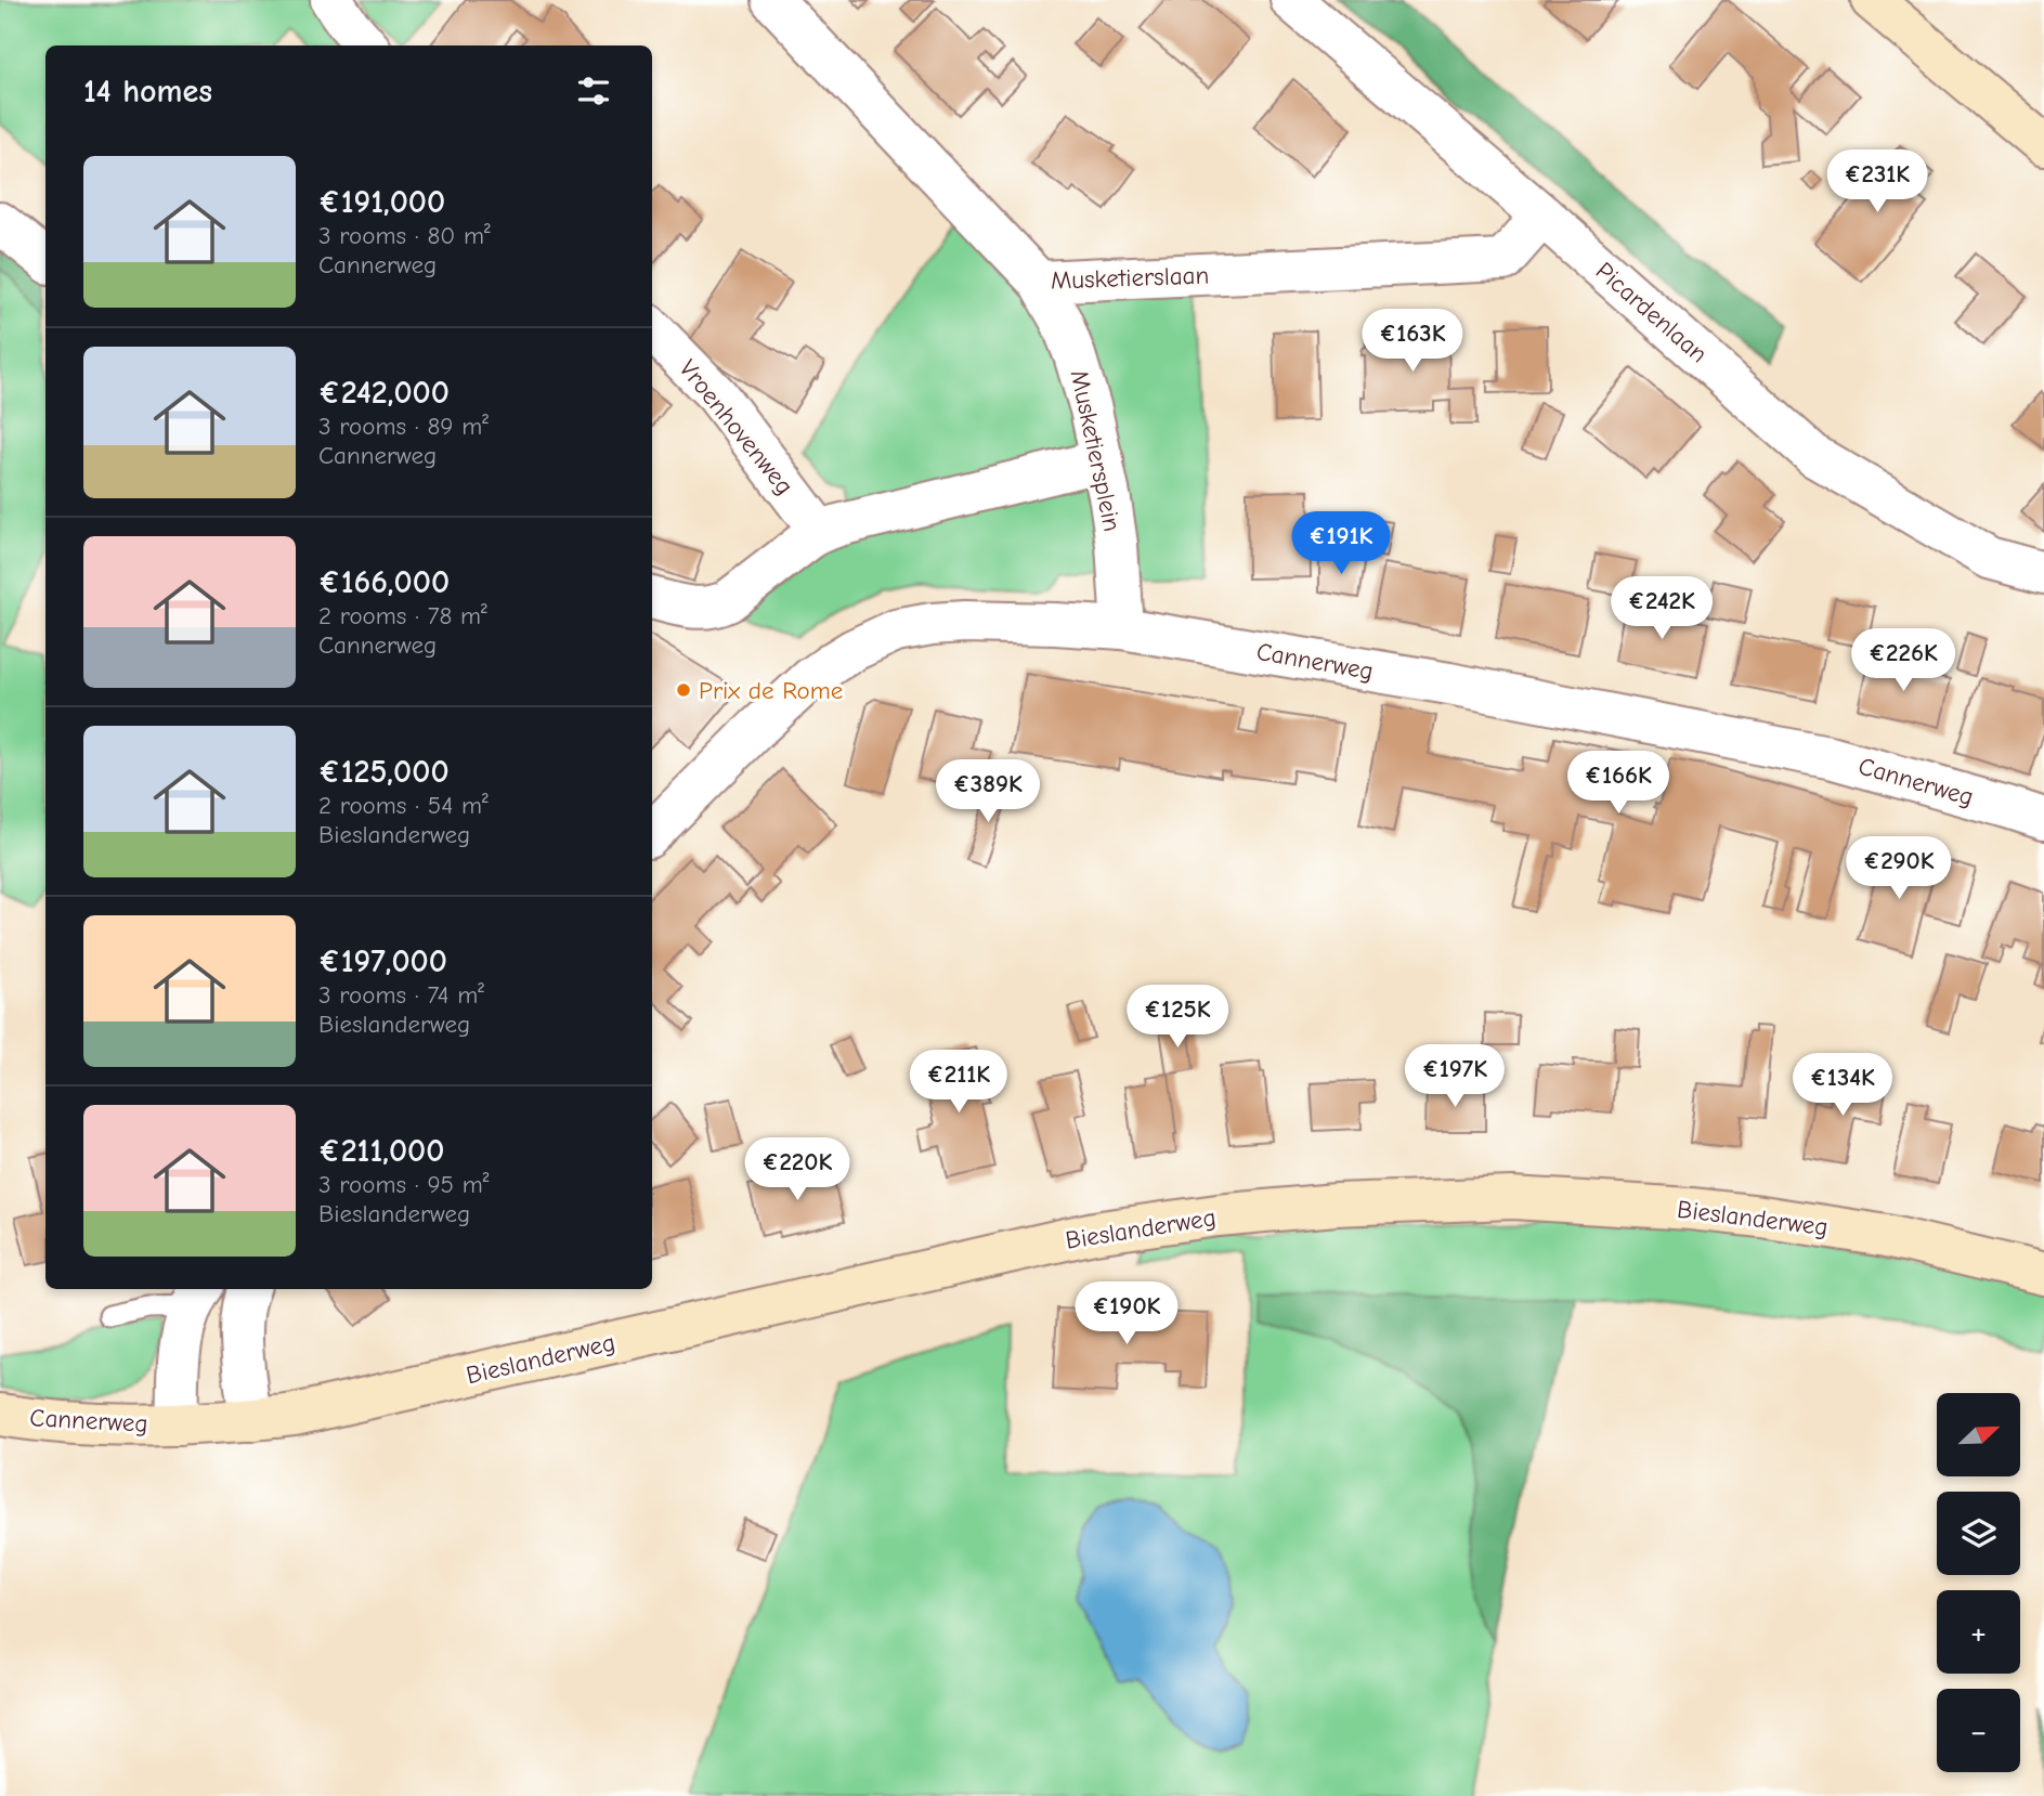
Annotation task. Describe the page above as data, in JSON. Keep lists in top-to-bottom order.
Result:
{
  "streets": {
    "main road": ["Cannerweg", "Bieslanderweg"],
    "street": [
      "Musketierslaan",
      "Picardenlaan",
      "Vroenhovenweg",
      "Musketiersplein"
    ]
  },
  "crossings": [
    ["Musketierslaan", "Picardenlaan"],
    ["Musketierslaan", "Musketiersplein"],
    ["Musketiersplein", "Cannerweg"],
    ["Cannerweg", "Bieslanderweg"]
  ],
  "places": ["Prix de Rome"],
  "north": "top right",
  "page": {
    "heading": "14 homes",
    "list": [
      {
        "name": "€191,000",
        "note": "3 rooms · 80 m² · Cannerweg"
      },
      {
        "name": "€242,000",
        "note": "3 rooms · 89 m² · Cannerweg"
      },
      {
        "name": "€166,000",
        "note": "2 rooms · 78 m² · Cannerweg"
      },
      {
        "name": "€125,000",
        "note": "2 rooms · 54 m² · Bieslanderweg"
      },
      {
        "name": "€197,000",
        "note": "3 rooms · 74 m² · Bieslanderweg"
      },
      {
        "name": "€211,000",
        "note": "3 rooms · 95 m² · Bieslanderweg"
      }
    ],
    "price": [
      "€231K",
      "€163K",
      "€191K",
      "€242K",
      "€226K",
      "€166K",
      "€389K",
      "€290K",
      "€125K",
      "€197K",
      "€211K",
      "€134K",
      "€220K",
      "€190K"
    ],
    "map_buttons": ["+", "−"]
  }
}
